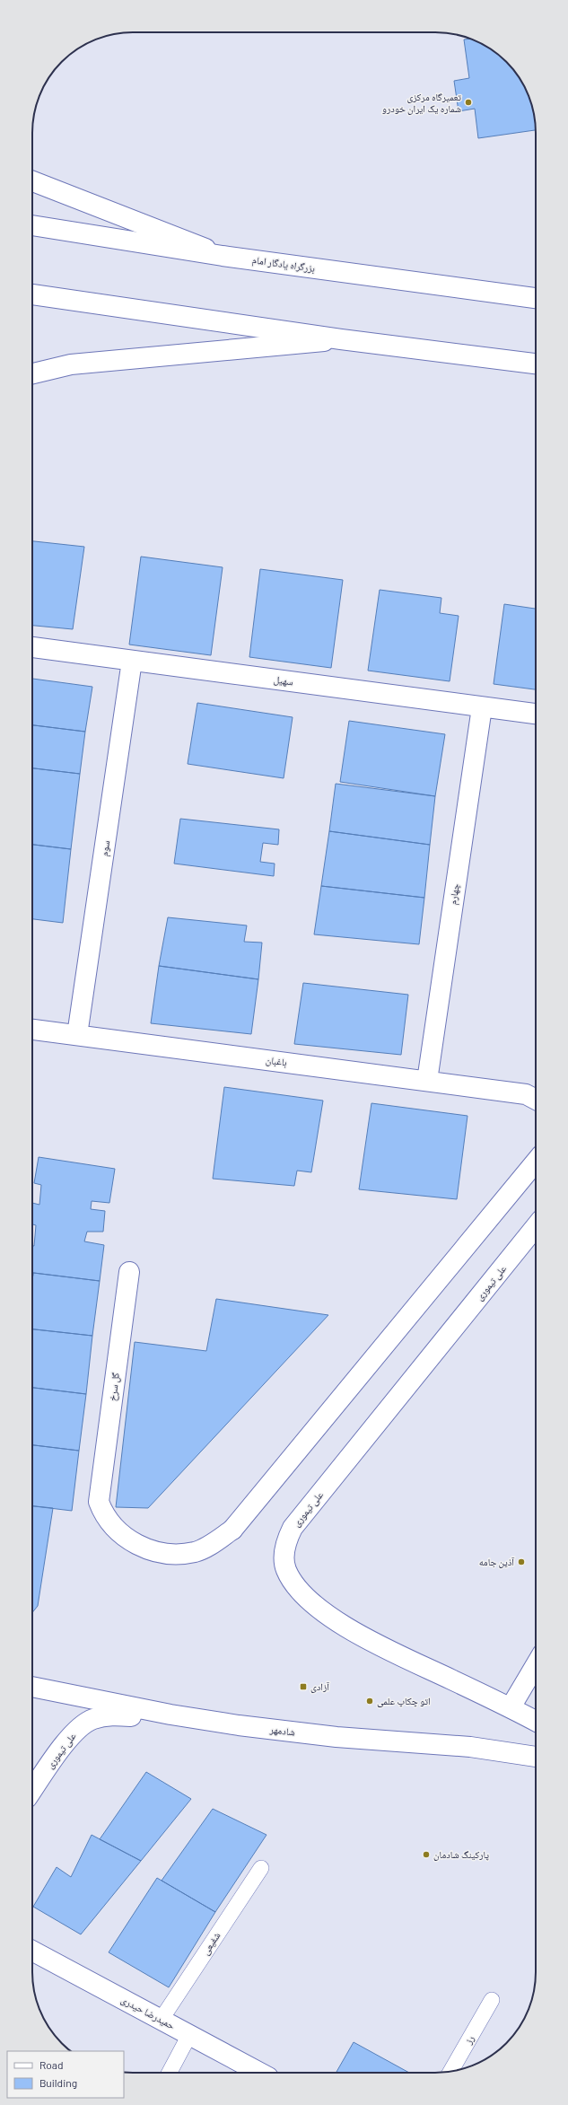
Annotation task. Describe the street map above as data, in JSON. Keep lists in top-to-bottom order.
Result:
{
  "streets": {
    "main road": [
      "بزرگراه یادگار امام",
      "سهیل",
      "سوم",
      "چهارم",
      "باغبان",
      "علی تیموری",
      "گل سرخ",
      "شادمهر",
      "حمیدرضا حیدری"
    ],
    "lane": ["شفیعی", "رز"]
  },
  "crossings": [
    ["سهیل", "سوم"],
    ["سهیل", "چهارم"],
    ["سوم", "باغبان"],
    ["چهارم", "باغبان"],
    ["علی تیموری", "شادمهر"],
    ["شفیعی", "حمیدرضا حیدری"]
  ],
  "places": {
    "other": [
      "تعمیرگاه مرکزی شماره یک ایران خودرو",
      "آذین جامه",
      "اتو چکاپ علمی",
      "پارکینگ شادمان"
    ],
    "transit": ["آزادی"]
  },
  "legend": ["Road", "Building"]
}
